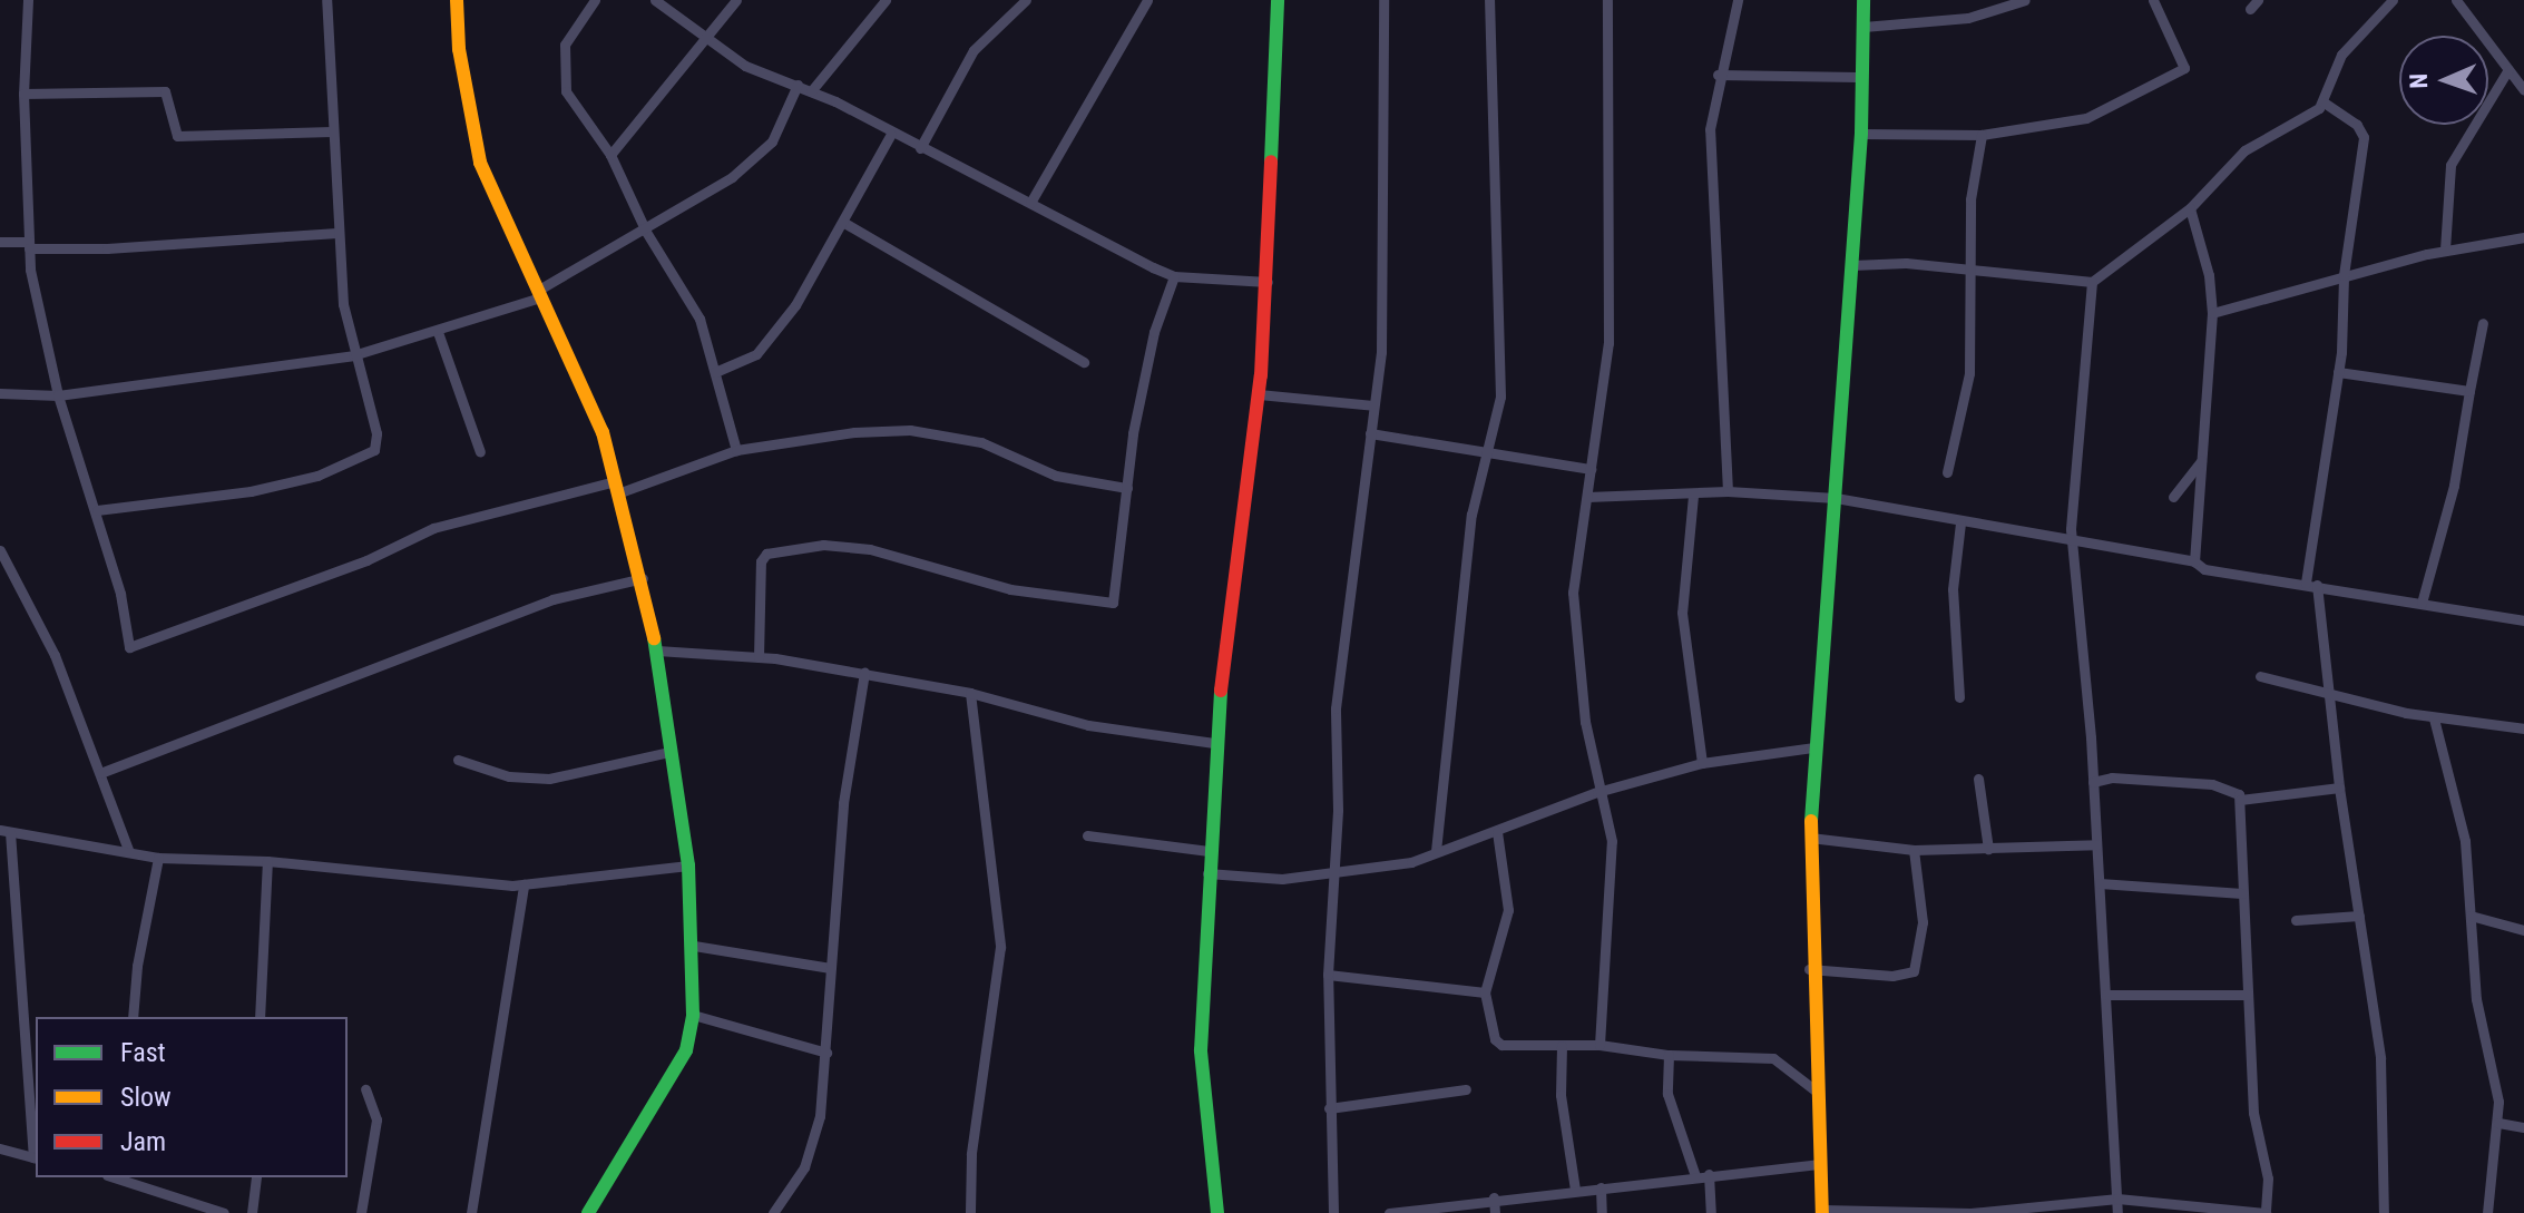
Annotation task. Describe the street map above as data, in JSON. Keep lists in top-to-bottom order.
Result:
{
  "legend": ["Fast", "Slow", "Jam"],
  "north": "left"
}
